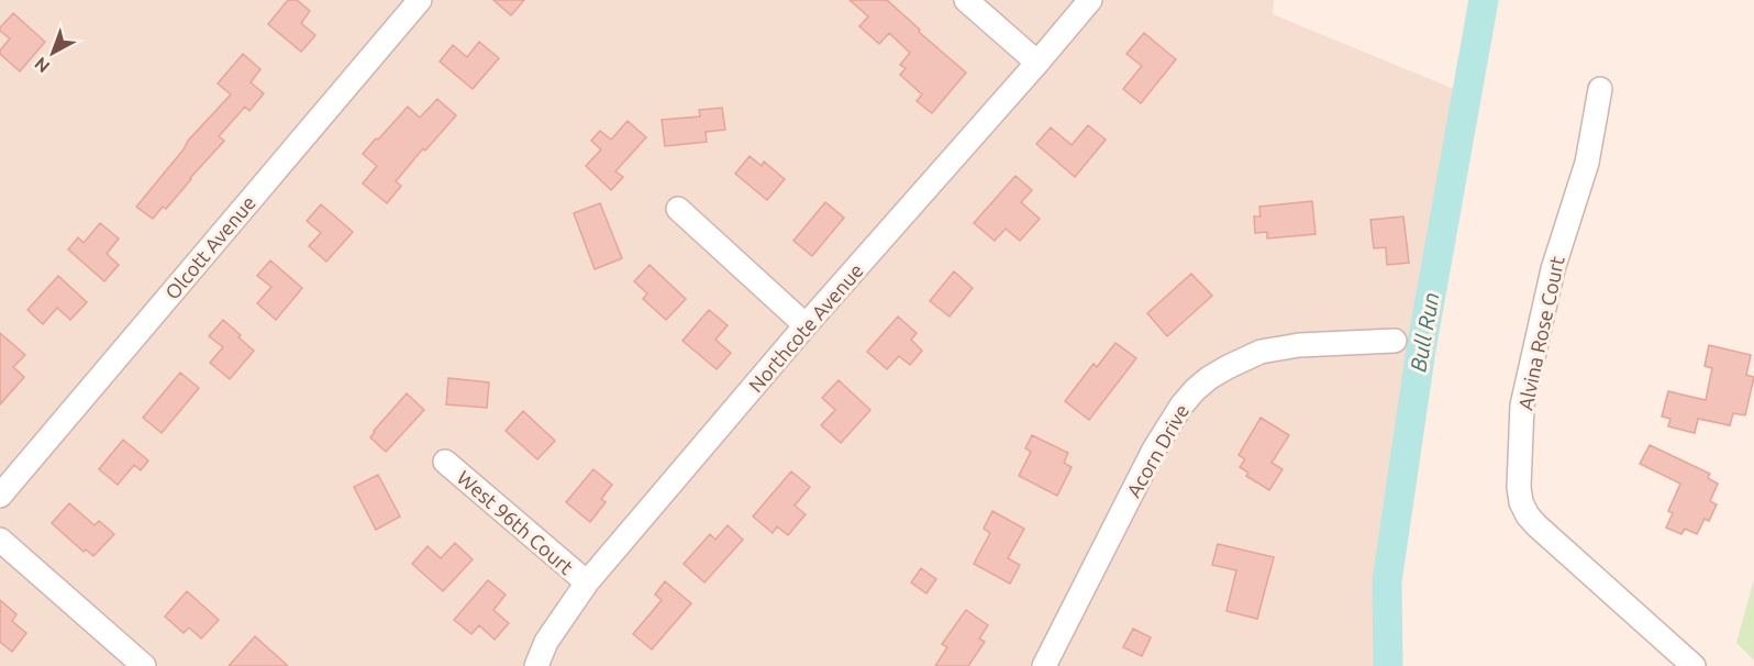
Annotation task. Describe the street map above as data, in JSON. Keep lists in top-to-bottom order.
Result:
{
  "streets": {
    "street": [
      "Olcott Avenue",
      "Northcote Avenue",
      "Alvina Rose Court",
      "Acorn Drive",
      "West 96th Court"
    ]
  },
  "crossings": [
    ["Northcote Avenue", "West 96th Court"]
  ],
  "water": ["Bull Run"],
  "north": "bottom left"
}
